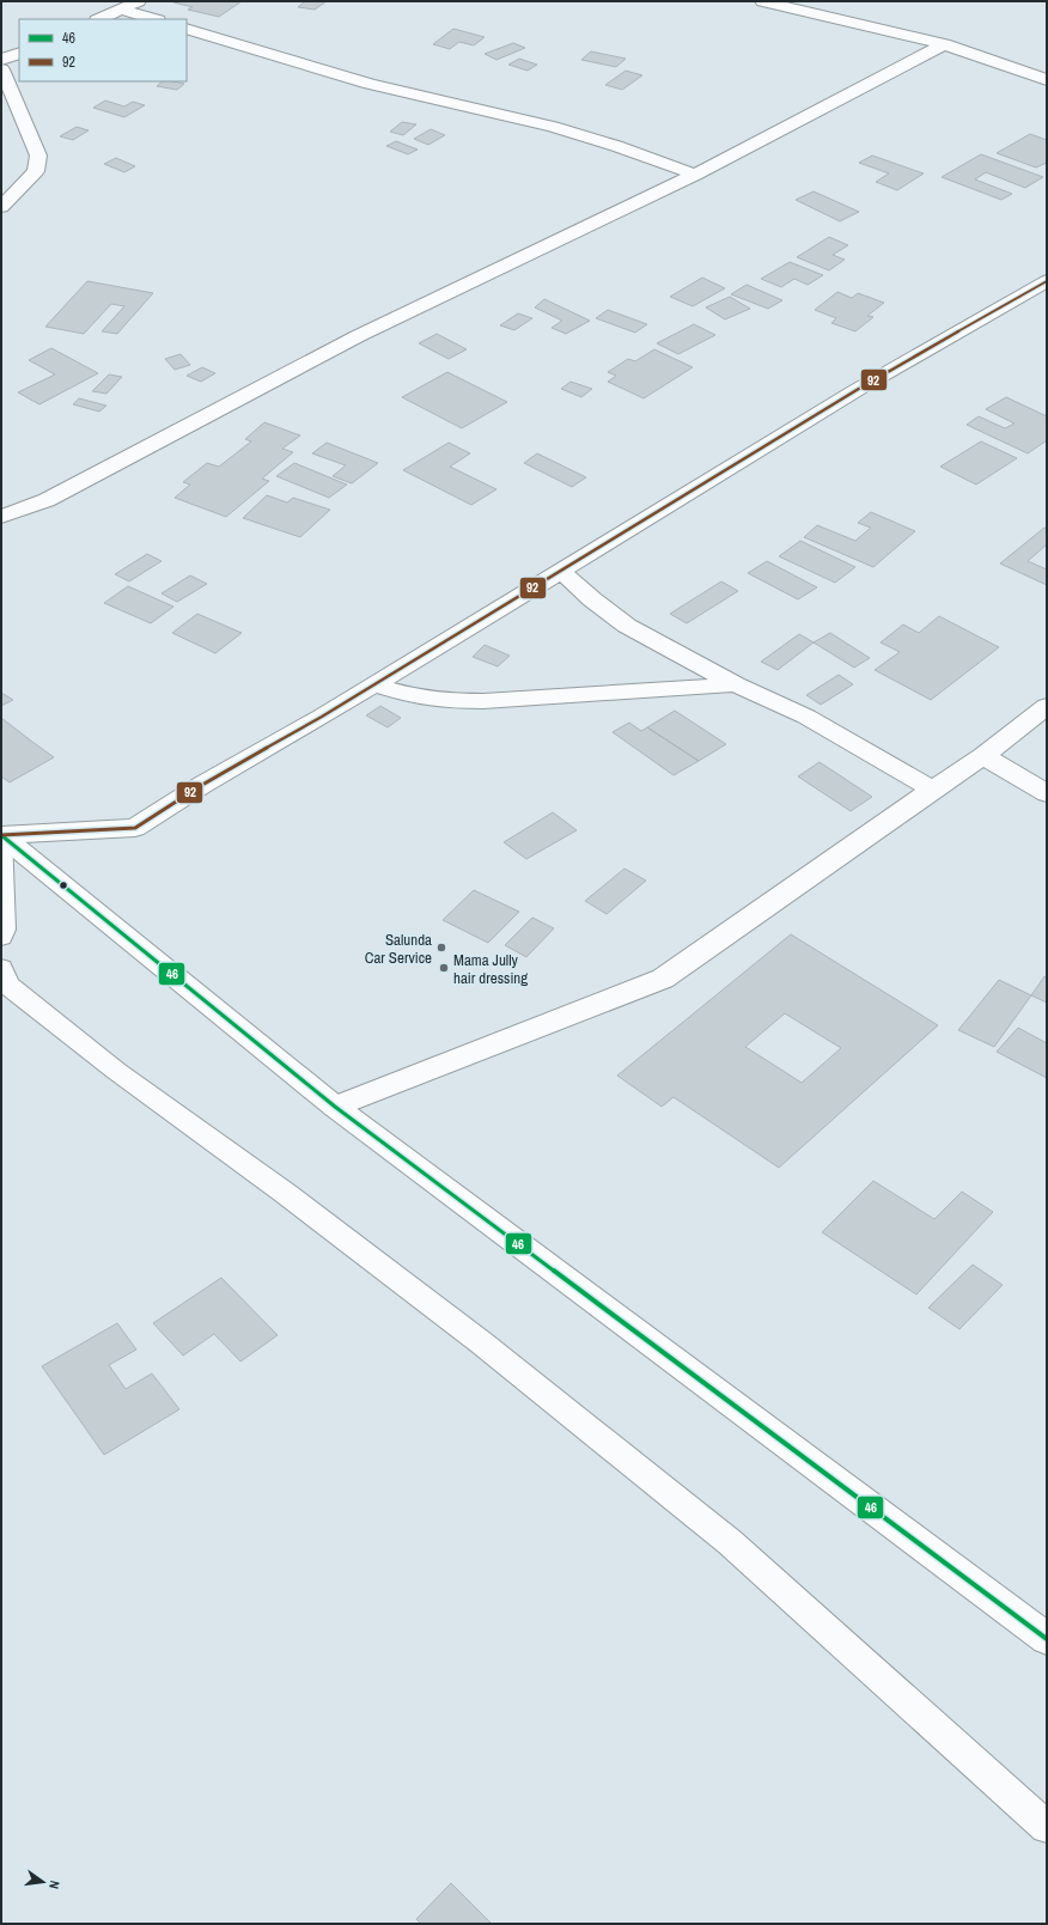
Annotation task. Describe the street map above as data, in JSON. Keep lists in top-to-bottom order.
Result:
{
  "places": ["Salunda Car Service", "Mama Jully hair dressing"],
  "lines": ["transit line 92", "transit line 46"],
  "legend": ["46", "92"],
  "north": "right"
}
